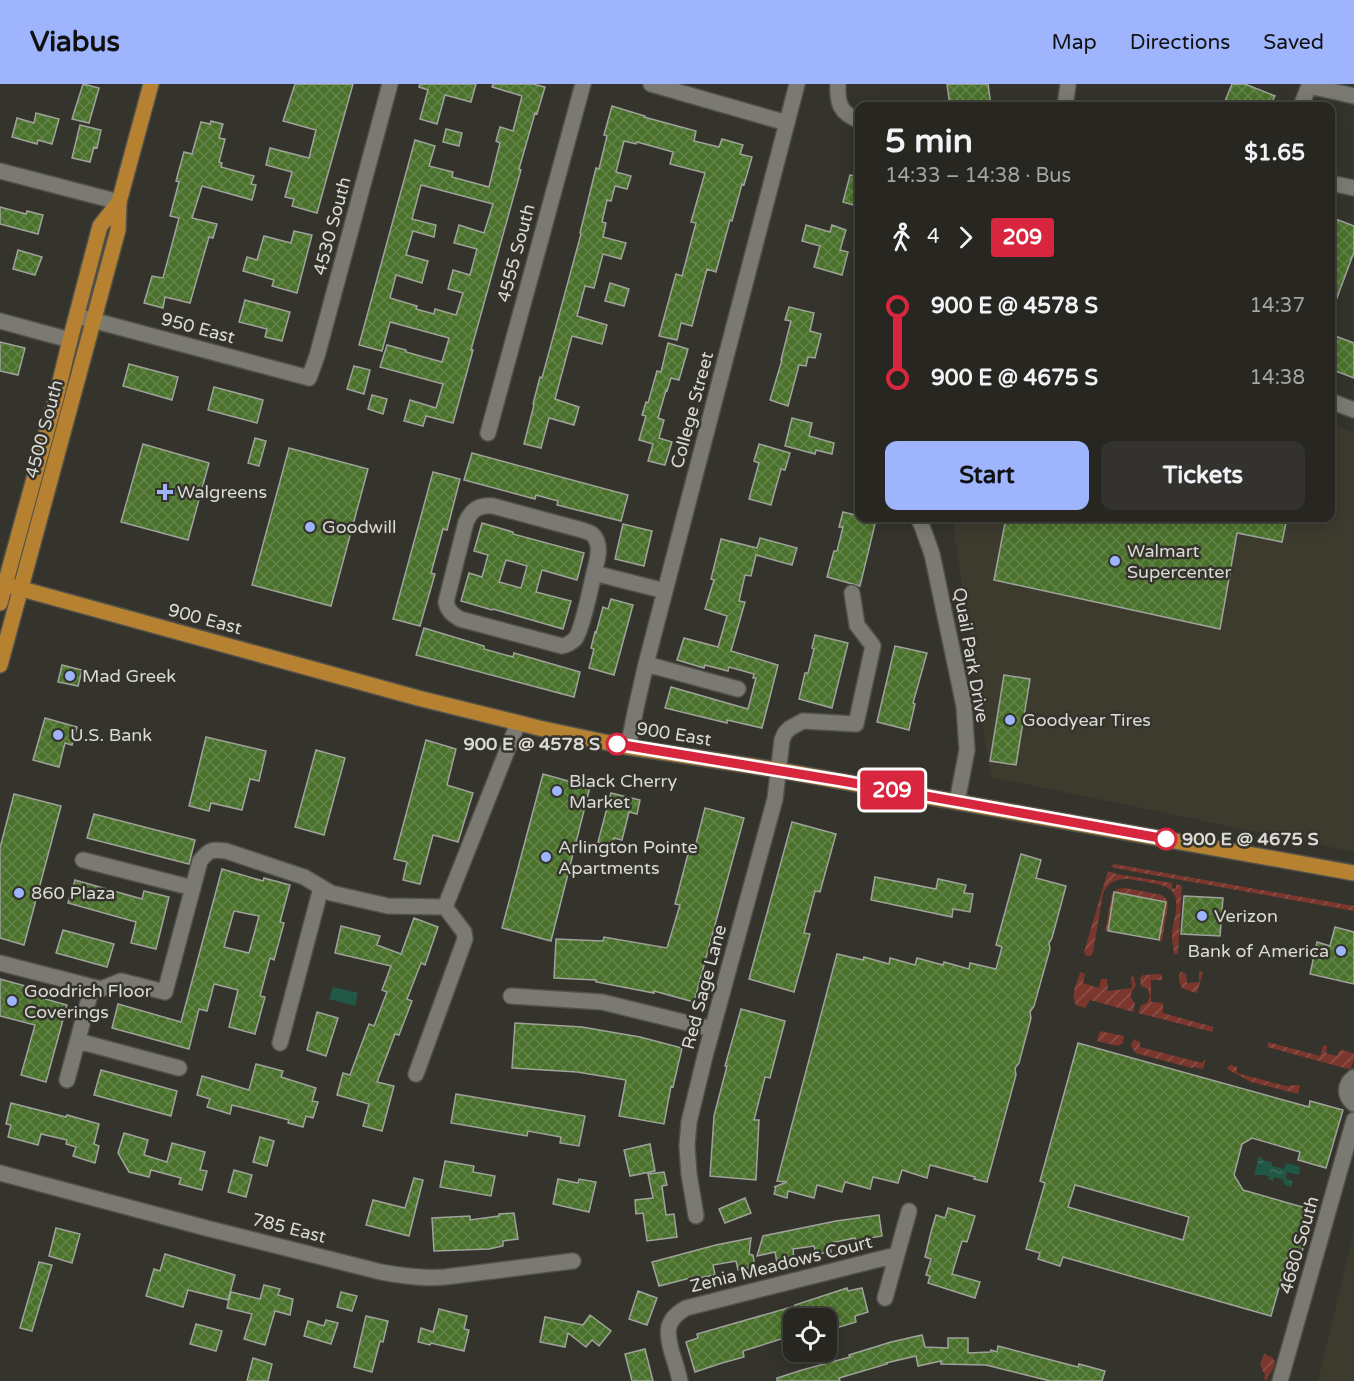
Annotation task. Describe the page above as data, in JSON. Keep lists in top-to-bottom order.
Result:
{
  "streets": {
    "main road": ["4500 South", "900 East"],
    "street": [
      "4530 South",
      "4555 South",
      "950 East",
      "College Street",
      "Quail Park Drive",
      "Red Sage Lane",
      "785 East",
      "4680 South",
      "Zenia Meadows Court"
    ]
  },
  "crossings": [
    ["4530 South", "950 East"],
    ["950 East", "4500 South"],
    ["College Street", "900 East"],
    ["4500 South", "900 East"],
    ["900 East", "Quail Park Drive"],
    ["900 East", "Red Sage Lane"]
  ],
  "places": {
    "health": ["Walgreens"],
    "other": [
      "Goodwill",
      "Walmart Supercenter",
      "Mad Greek",
      "Goodyear Tires",
      "U.S. Bank",
      "900 E @ 4578 S",
      "Black Cherry Market",
      "900 E @ 4675 S",
      "Arlington Pointe Apartments",
      "860 Plaza",
      "Verizon",
      "Bank of America",
      "Goodrich Floor Coverings"
    ]
  },
  "lines": ["bus line 209"],
  "page": {
    "header": "Viabus",
    "nav": ["Map", "Directions", "Saved"],
    "on_map": "209",
    "heading": ["5 min", "14:33 – 14:38 · Bus", "$1.65"],
    "legs": ["4", "209"],
    "list": [
      {
        "name": "900 E @ 4578 S",
        "value": "14:37"
      },
      {
        "name": "900 E @ 4675 S",
        "value": "14:38"
      }
    ],
    "buttons": ["Start", "Tickets"]
  }
}
